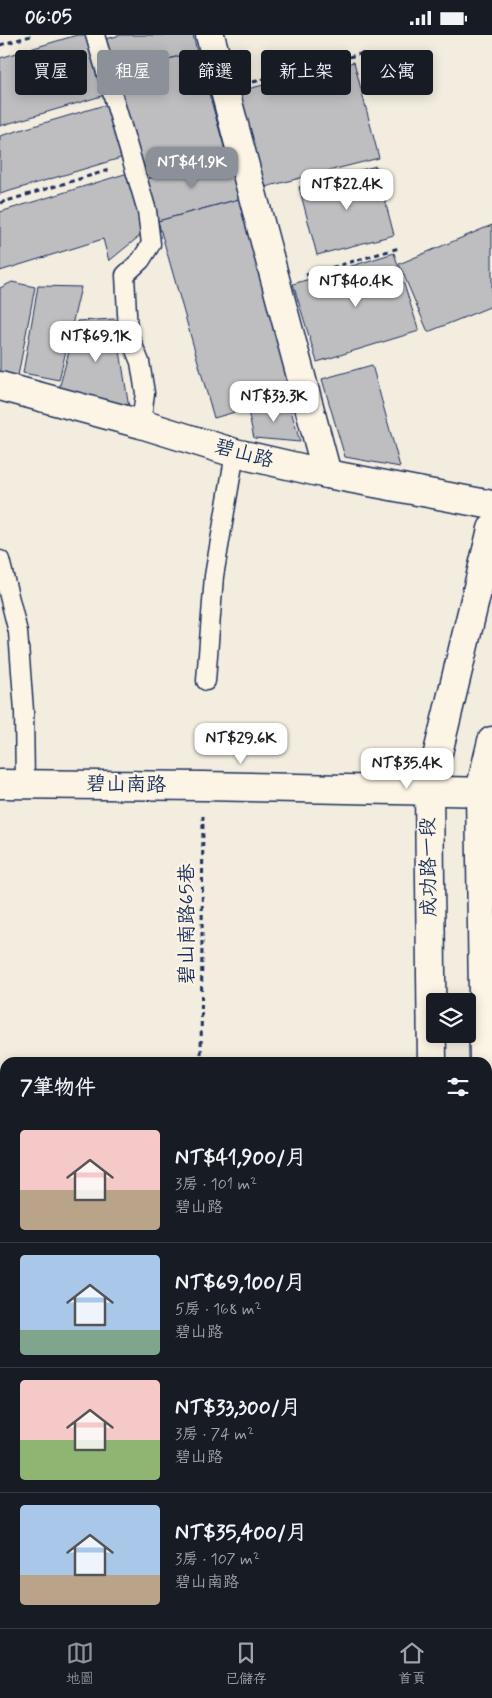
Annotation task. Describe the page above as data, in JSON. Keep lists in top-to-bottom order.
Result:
{
  "streets": {
    "street": ["碧山路", "碧山南路", "成功路一段"],
    "path": ["碧山南路65巷"]
  },
  "crossings": [
    ["碧山南路", "成功路一段"],
    ["碧山南路", "碧山南路65巷"]
  ],
  "page": {
    "status": "06:05",
    "chip": [
      "買屋",
      "租屋",
      "篩選",
      "新上架",
      "公寓"
    ],
    "price": [
      "NT$41.9K",
      "NT$22.4K",
      "NT$40.4K",
      "NT$69.1K",
      "NT$33.3K",
      "NT$29.6K",
      "NT$35.4K"
    ],
    "heading": "7筆物件",
    "list": [
      {
        "name": "NT$41,900/月",
        "note": "3房 · 101 m² · 碧山路"
      },
      {
        "name": "NT$69,100/月",
        "note": "5房 · 168 m² · 碧山路"
      },
      {
        "name": "NT$33,300/月",
        "note": "3房 · 74 m² · 碧山路"
      },
      {
        "name": "NT$35,400/月",
        "note": "3房 · 107 m² · 碧山南路"
      }
    ],
    "tabs": ["地圖", "已儲存", "首頁"]
  }
}
